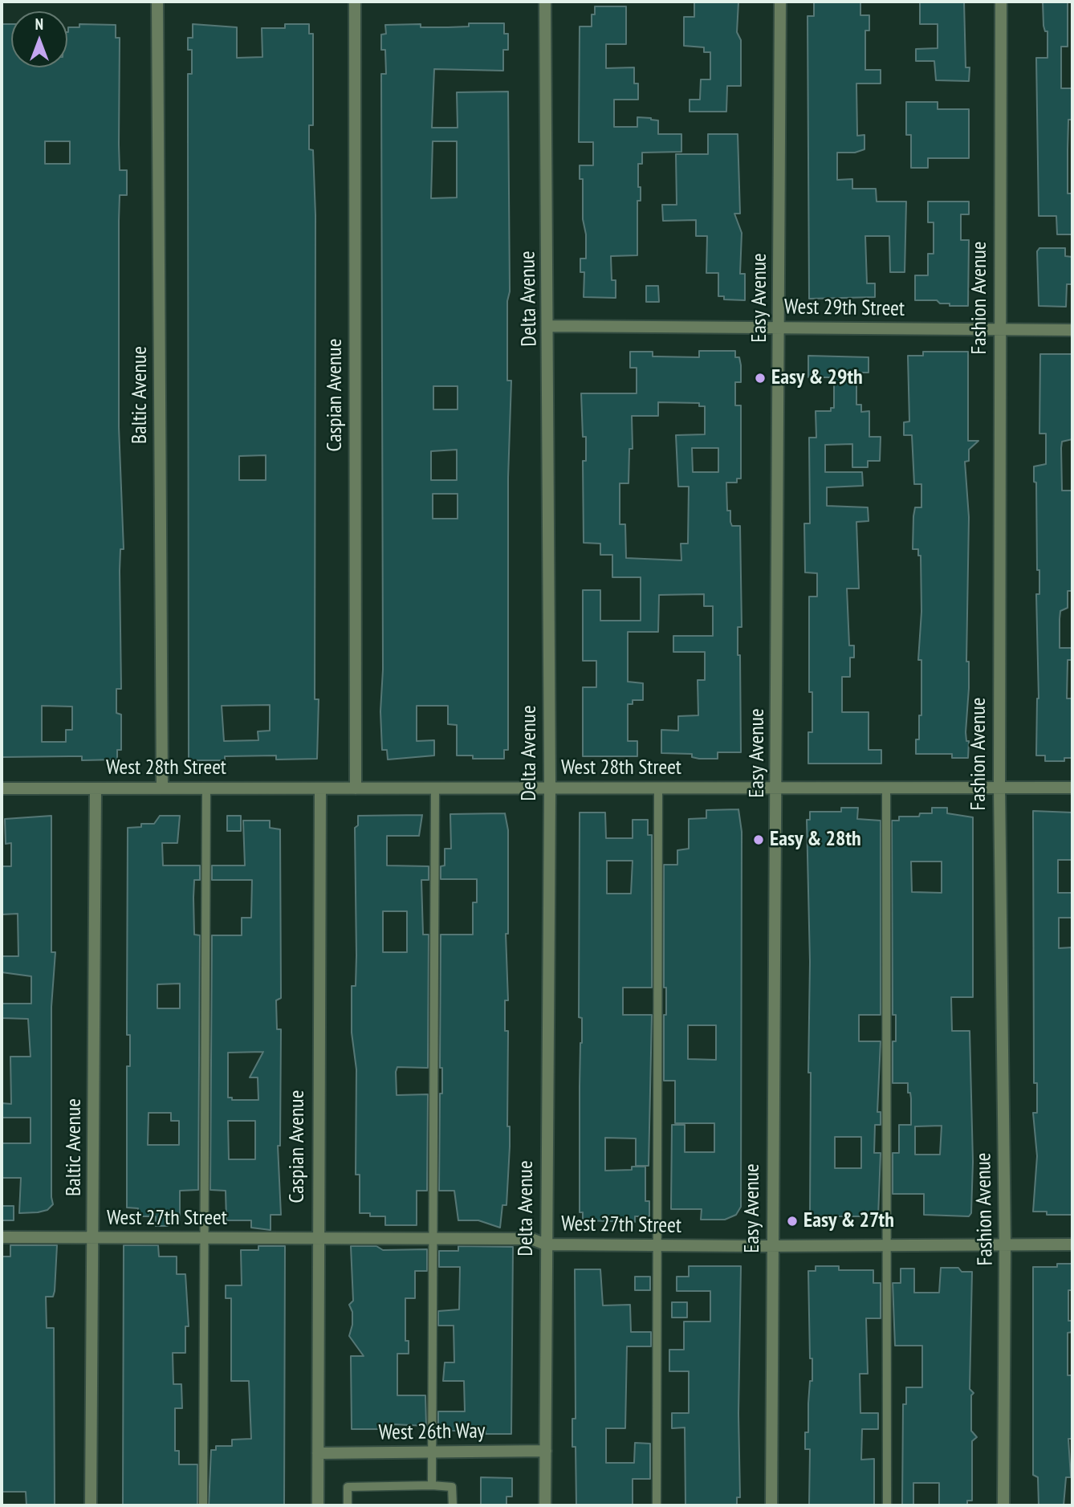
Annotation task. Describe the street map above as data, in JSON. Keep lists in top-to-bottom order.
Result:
{
  "streets": {
    "street": [
      "Easy Avenue",
      "Fashion Avenue",
      "Delta Avenue",
      "West 29th Street",
      "Baltic Avenue",
      "Caspian Avenue",
      "West 28th Street",
      "West 27th Street",
      "West 26th Way"
    ]
  },
  "crossings": [
    ["Easy Avenue", "West 29th Street"],
    ["Easy Avenue", "West 28th Street"],
    ["Easy Avenue", "West 27th Street"],
    ["Fashion Avenue", "West 29th Street"],
    ["Fashion Avenue", "West 28th Street"],
    ["Fashion Avenue", "West 27th Street"],
    ["Delta Avenue", "West 29th Street"],
    ["Delta Avenue", "West 28th Street"],
    ["Delta Avenue", "West 27th Street"],
    ["Delta Avenue", "West 26th Way"],
    ["Baltic Avenue", "West 28th Street"],
    ["Baltic Avenue", "West 27th Street"],
    ["Caspian Avenue", "West 28th Street"],
    ["Caspian Avenue", "West 27th Street"],
    ["Caspian Avenue", "West 26th Way"]
  ],
  "places": ["Easy & 29th", "Easy & 28th", "Easy & 27th"],
  "north": "top"
}
